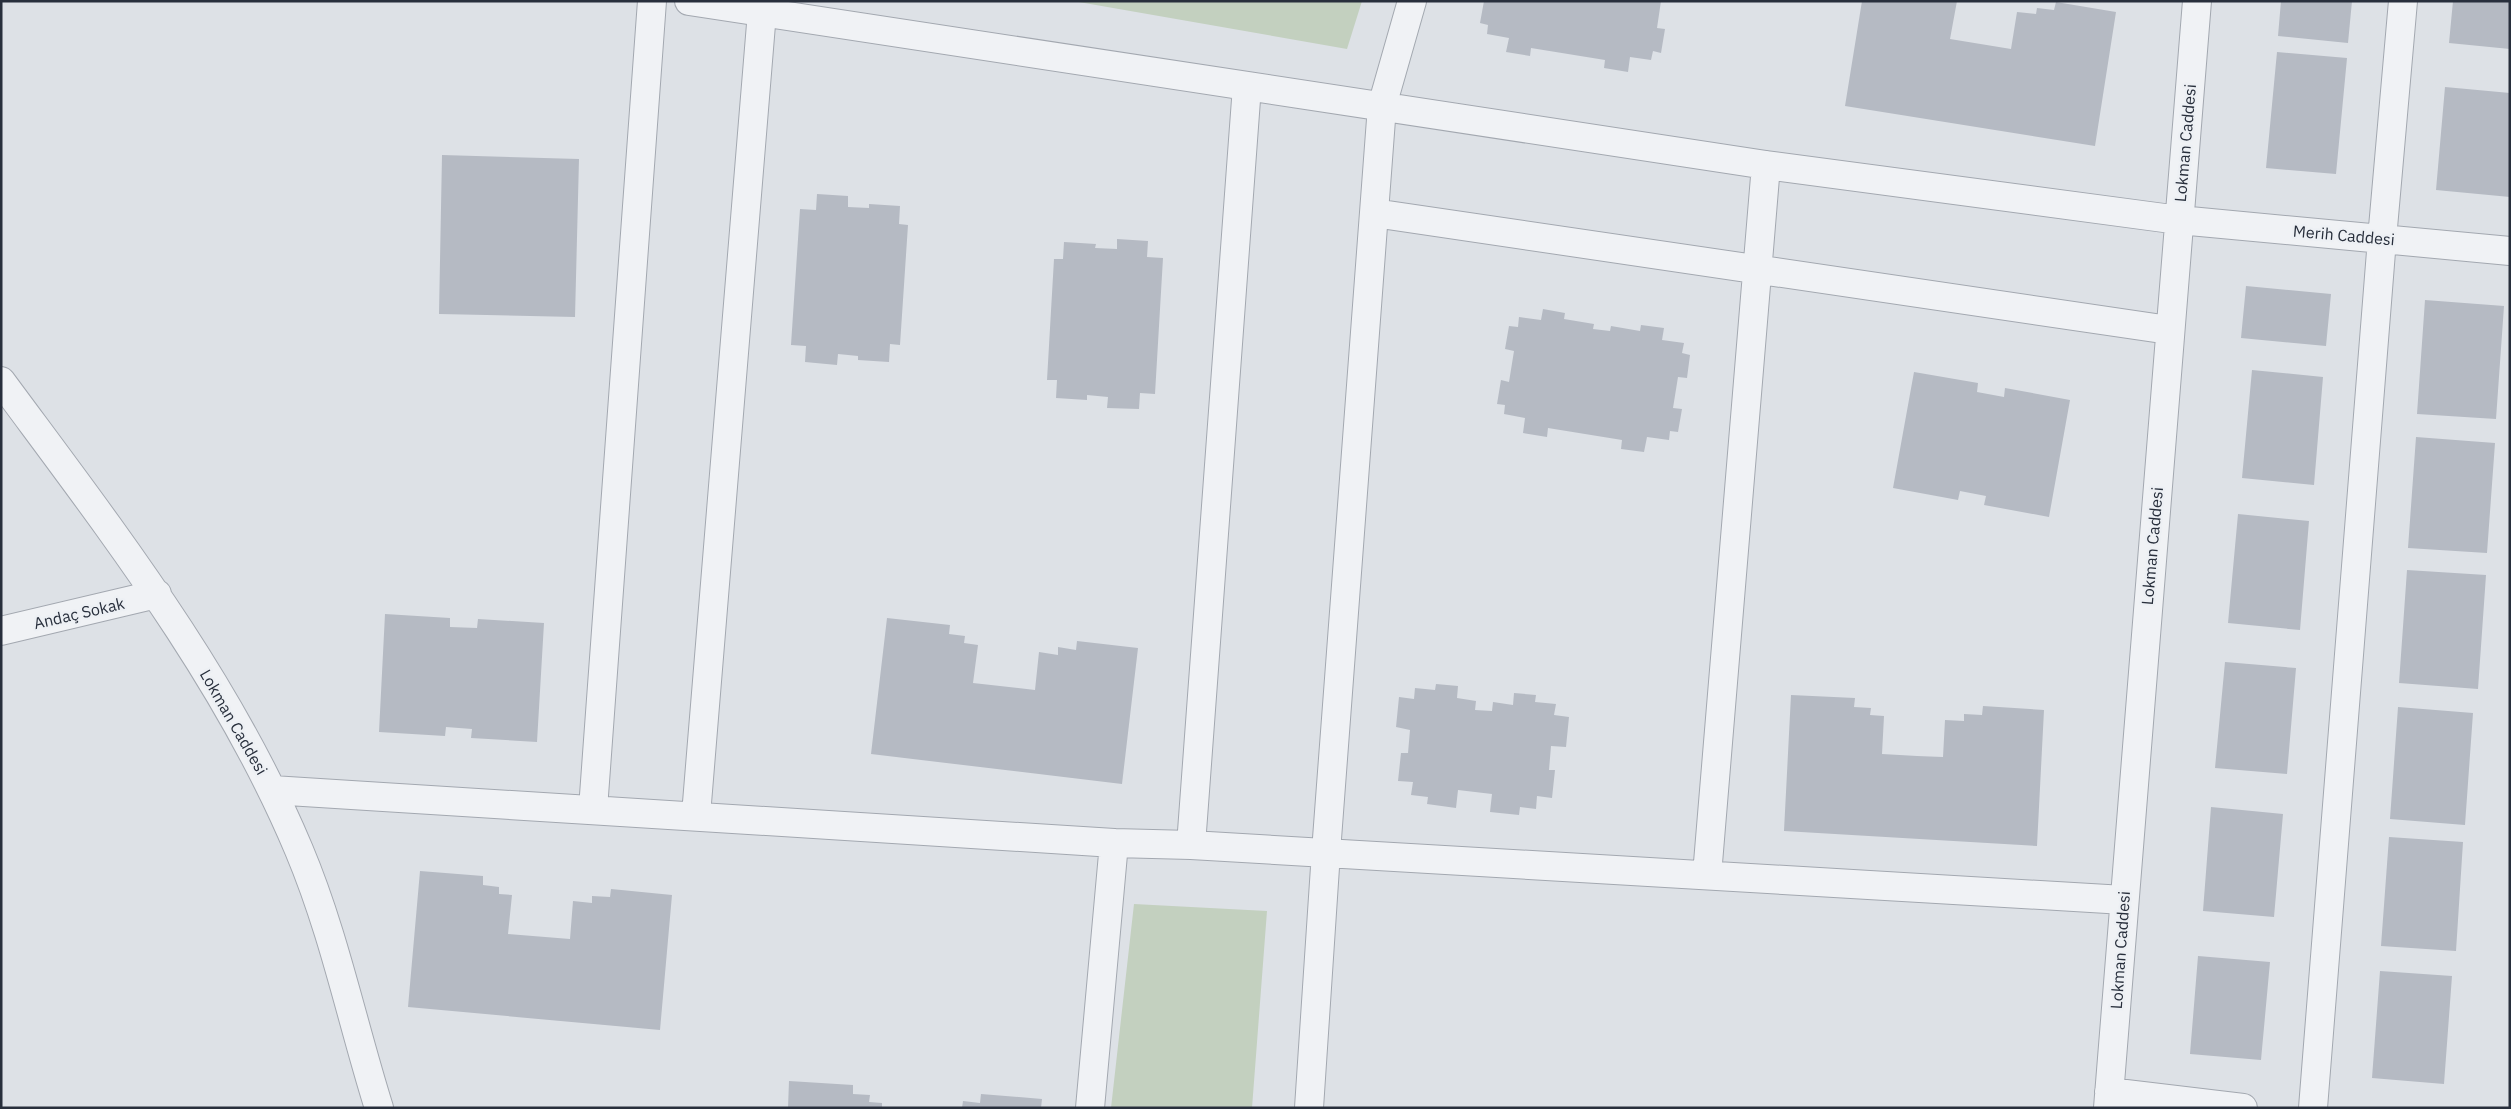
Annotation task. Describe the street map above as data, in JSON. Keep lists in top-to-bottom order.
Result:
{
  "streets": {
    "street": ["Lokman Caddesi", "Merih Caddesi", "Andaç Sokak"]
  },
  "crossings": [
    ["Lokman Caddesi", "Merih Caddesi"],
    ["Lokman Caddesi", "Andaç Sokak"]
  ]
}
